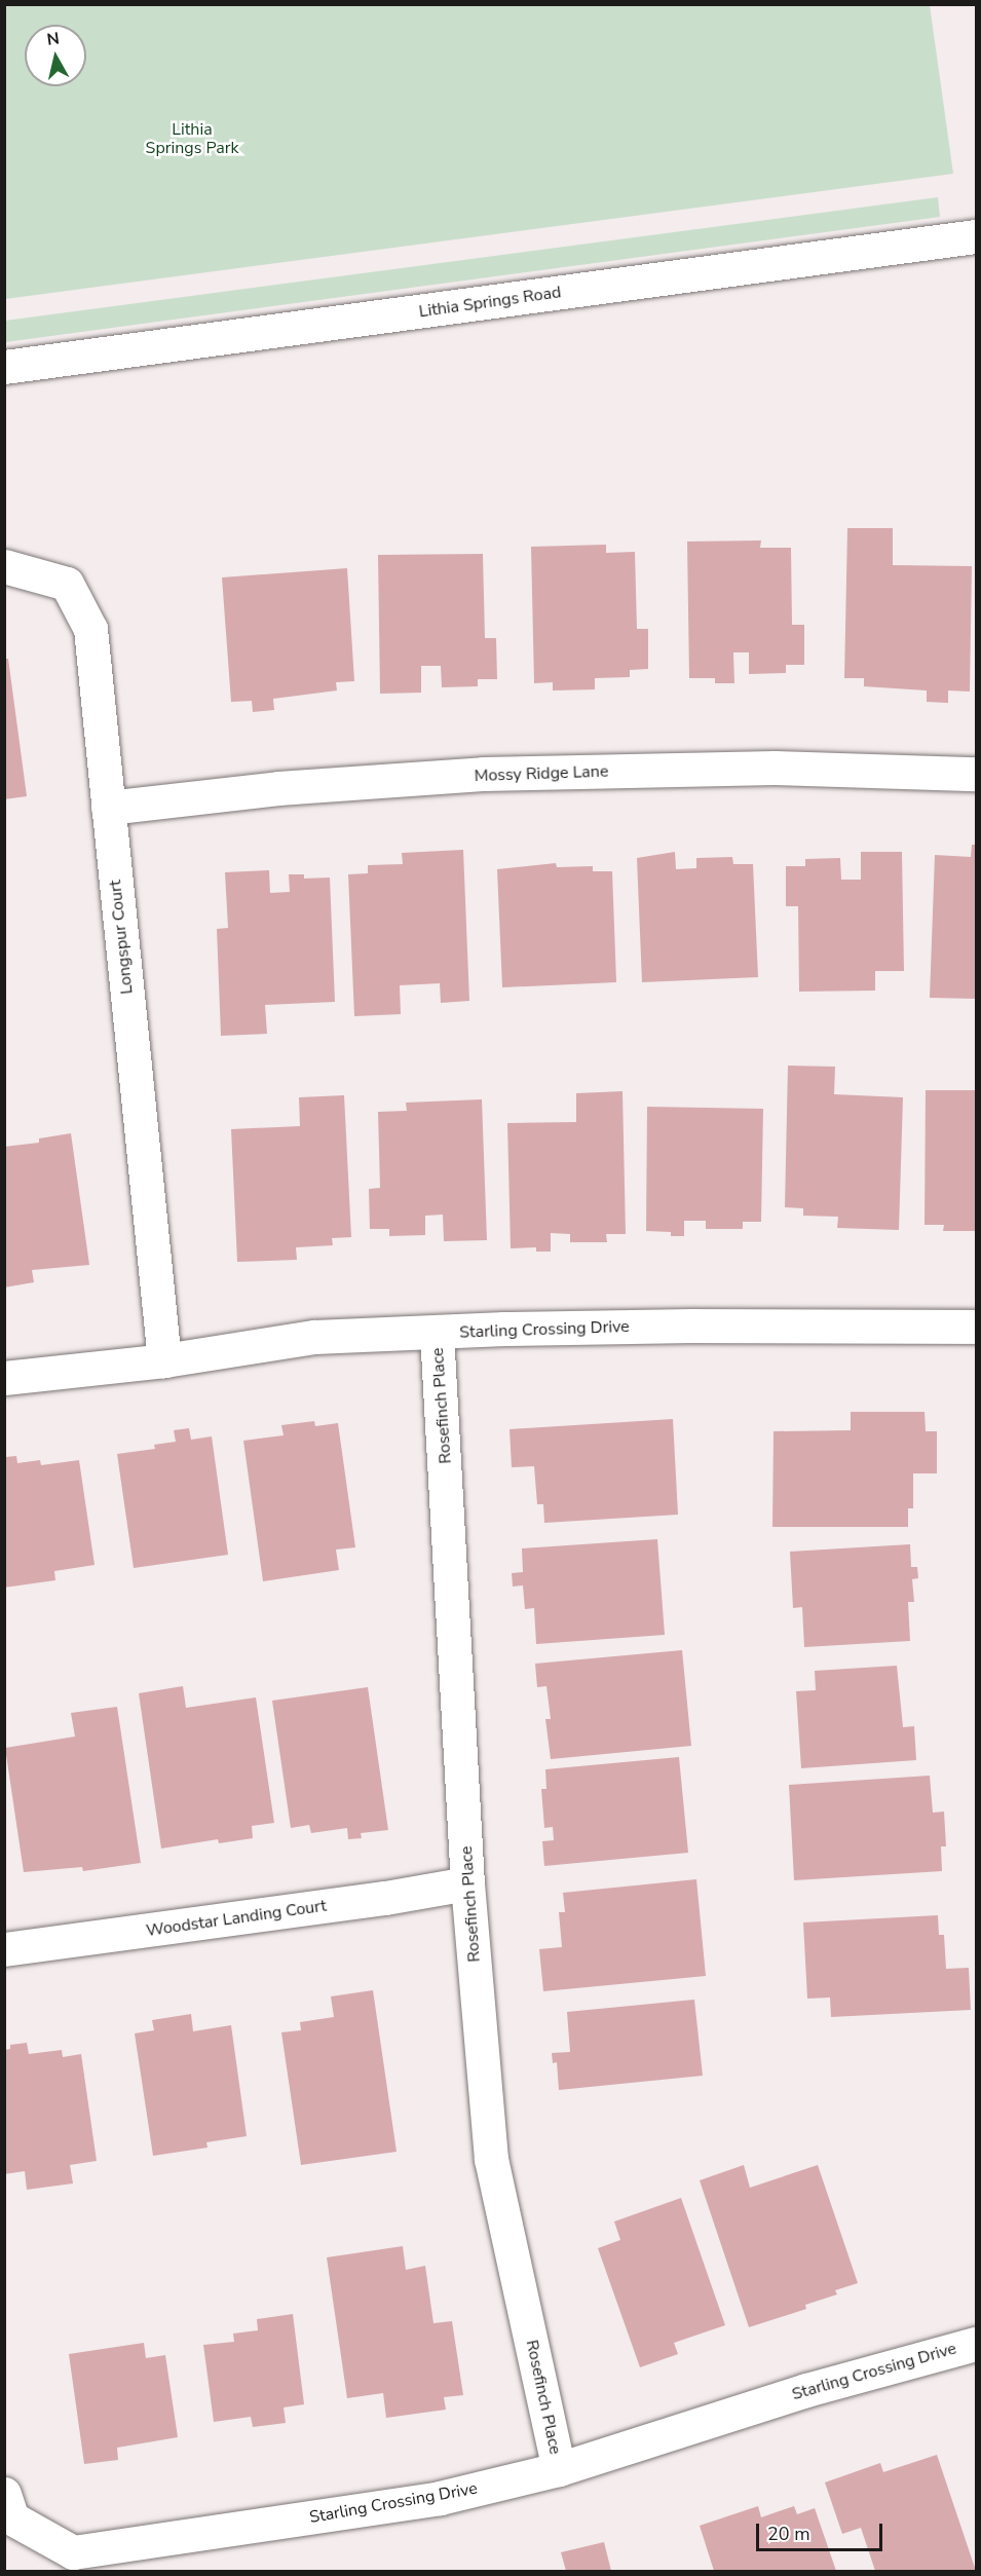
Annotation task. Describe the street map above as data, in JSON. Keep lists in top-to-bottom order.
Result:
{
  "streets": {
    "street": [
      "Lithia Springs Road",
      "Mossy Ridge Lane",
      "Longspur Court",
      "Starling Crossing Drive",
      "Rosefinch Place",
      "Woodstar Landing Court"
    ]
  },
  "crossings": [
    ["Mossy Ridge Lane", "Longspur Court"],
    ["Longspur Court", "Starling Crossing Drive"],
    ["Starling Crossing Drive", "Rosefinch Place"],
    ["Rosefinch Place", "Woodstar Landing Court"]
  ],
  "parks": ["Lithia Springs Park"],
  "scale_bar": "20 m",
  "north": "top"
}
